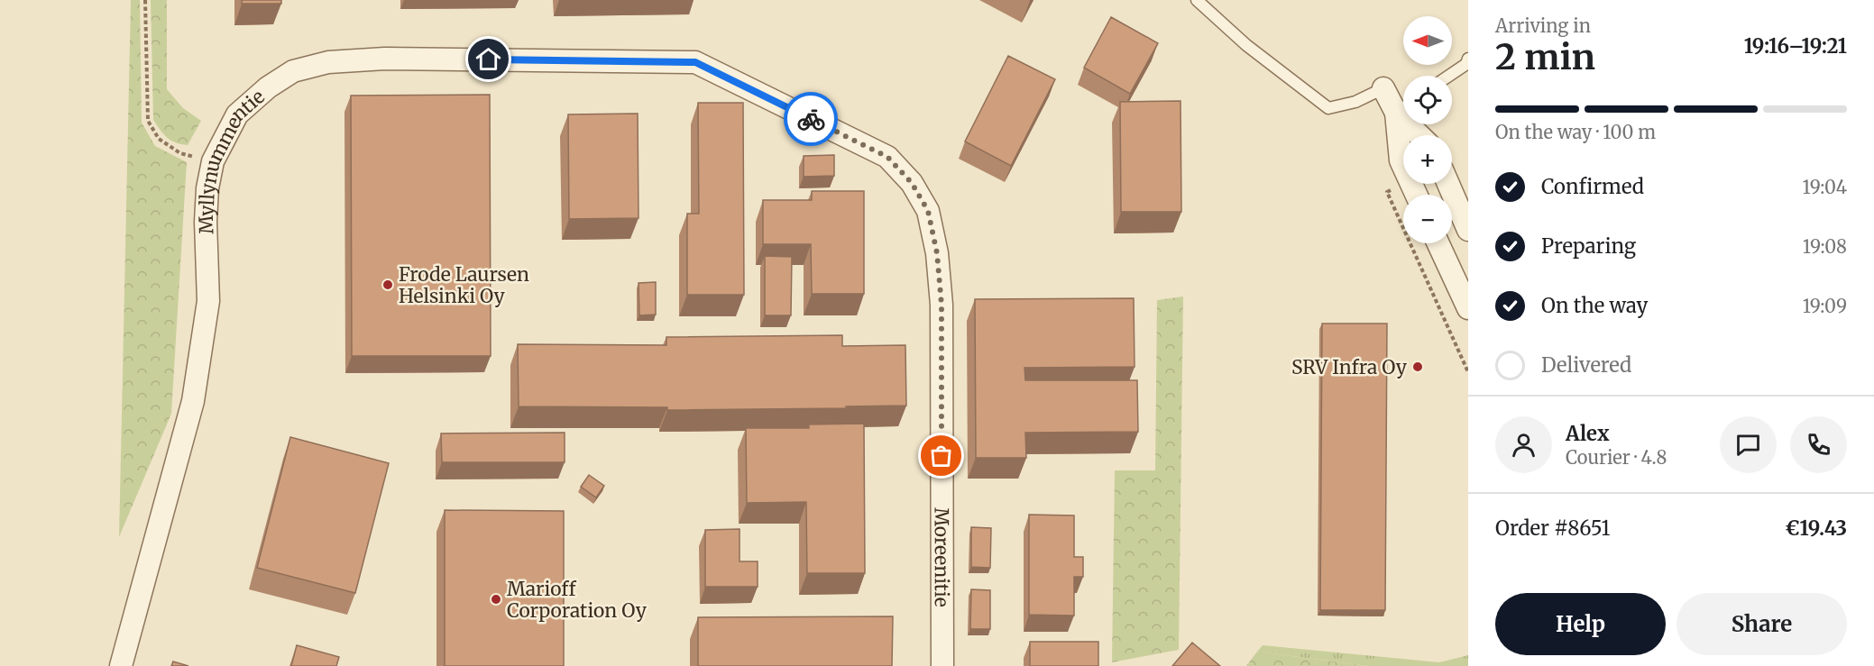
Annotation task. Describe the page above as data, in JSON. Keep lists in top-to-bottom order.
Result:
{
  "streets": {
    "street": ["Myllynummentie", "Moreenitie"]
  },
  "crossings": [
    ["Myllynummentie", "Moreenitie"]
  ],
  "places": ["Frode Laursen Helsinki Oy", "SRV Infra Oy", "Marioff Corporation Oy"],
  "north": "left",
  "page": {
    "heading": ["2 min", "Arriving in", "19:16–19:21"],
    "panel": [
      "Alex",
      "Courier · 4.8",
      "Order #8651",
      "€19.43"
    ],
    "map_buttons": ["+", "−"],
    "bar": "On the way · 100 m",
    "list": [
      ["Confirmed", "19:04"],
      ["Preparing", "19:08"],
      ["On the way", "19:09"],
      "Delivered"
    ],
    "buttons": ["Help", "Share"]
  }
}
